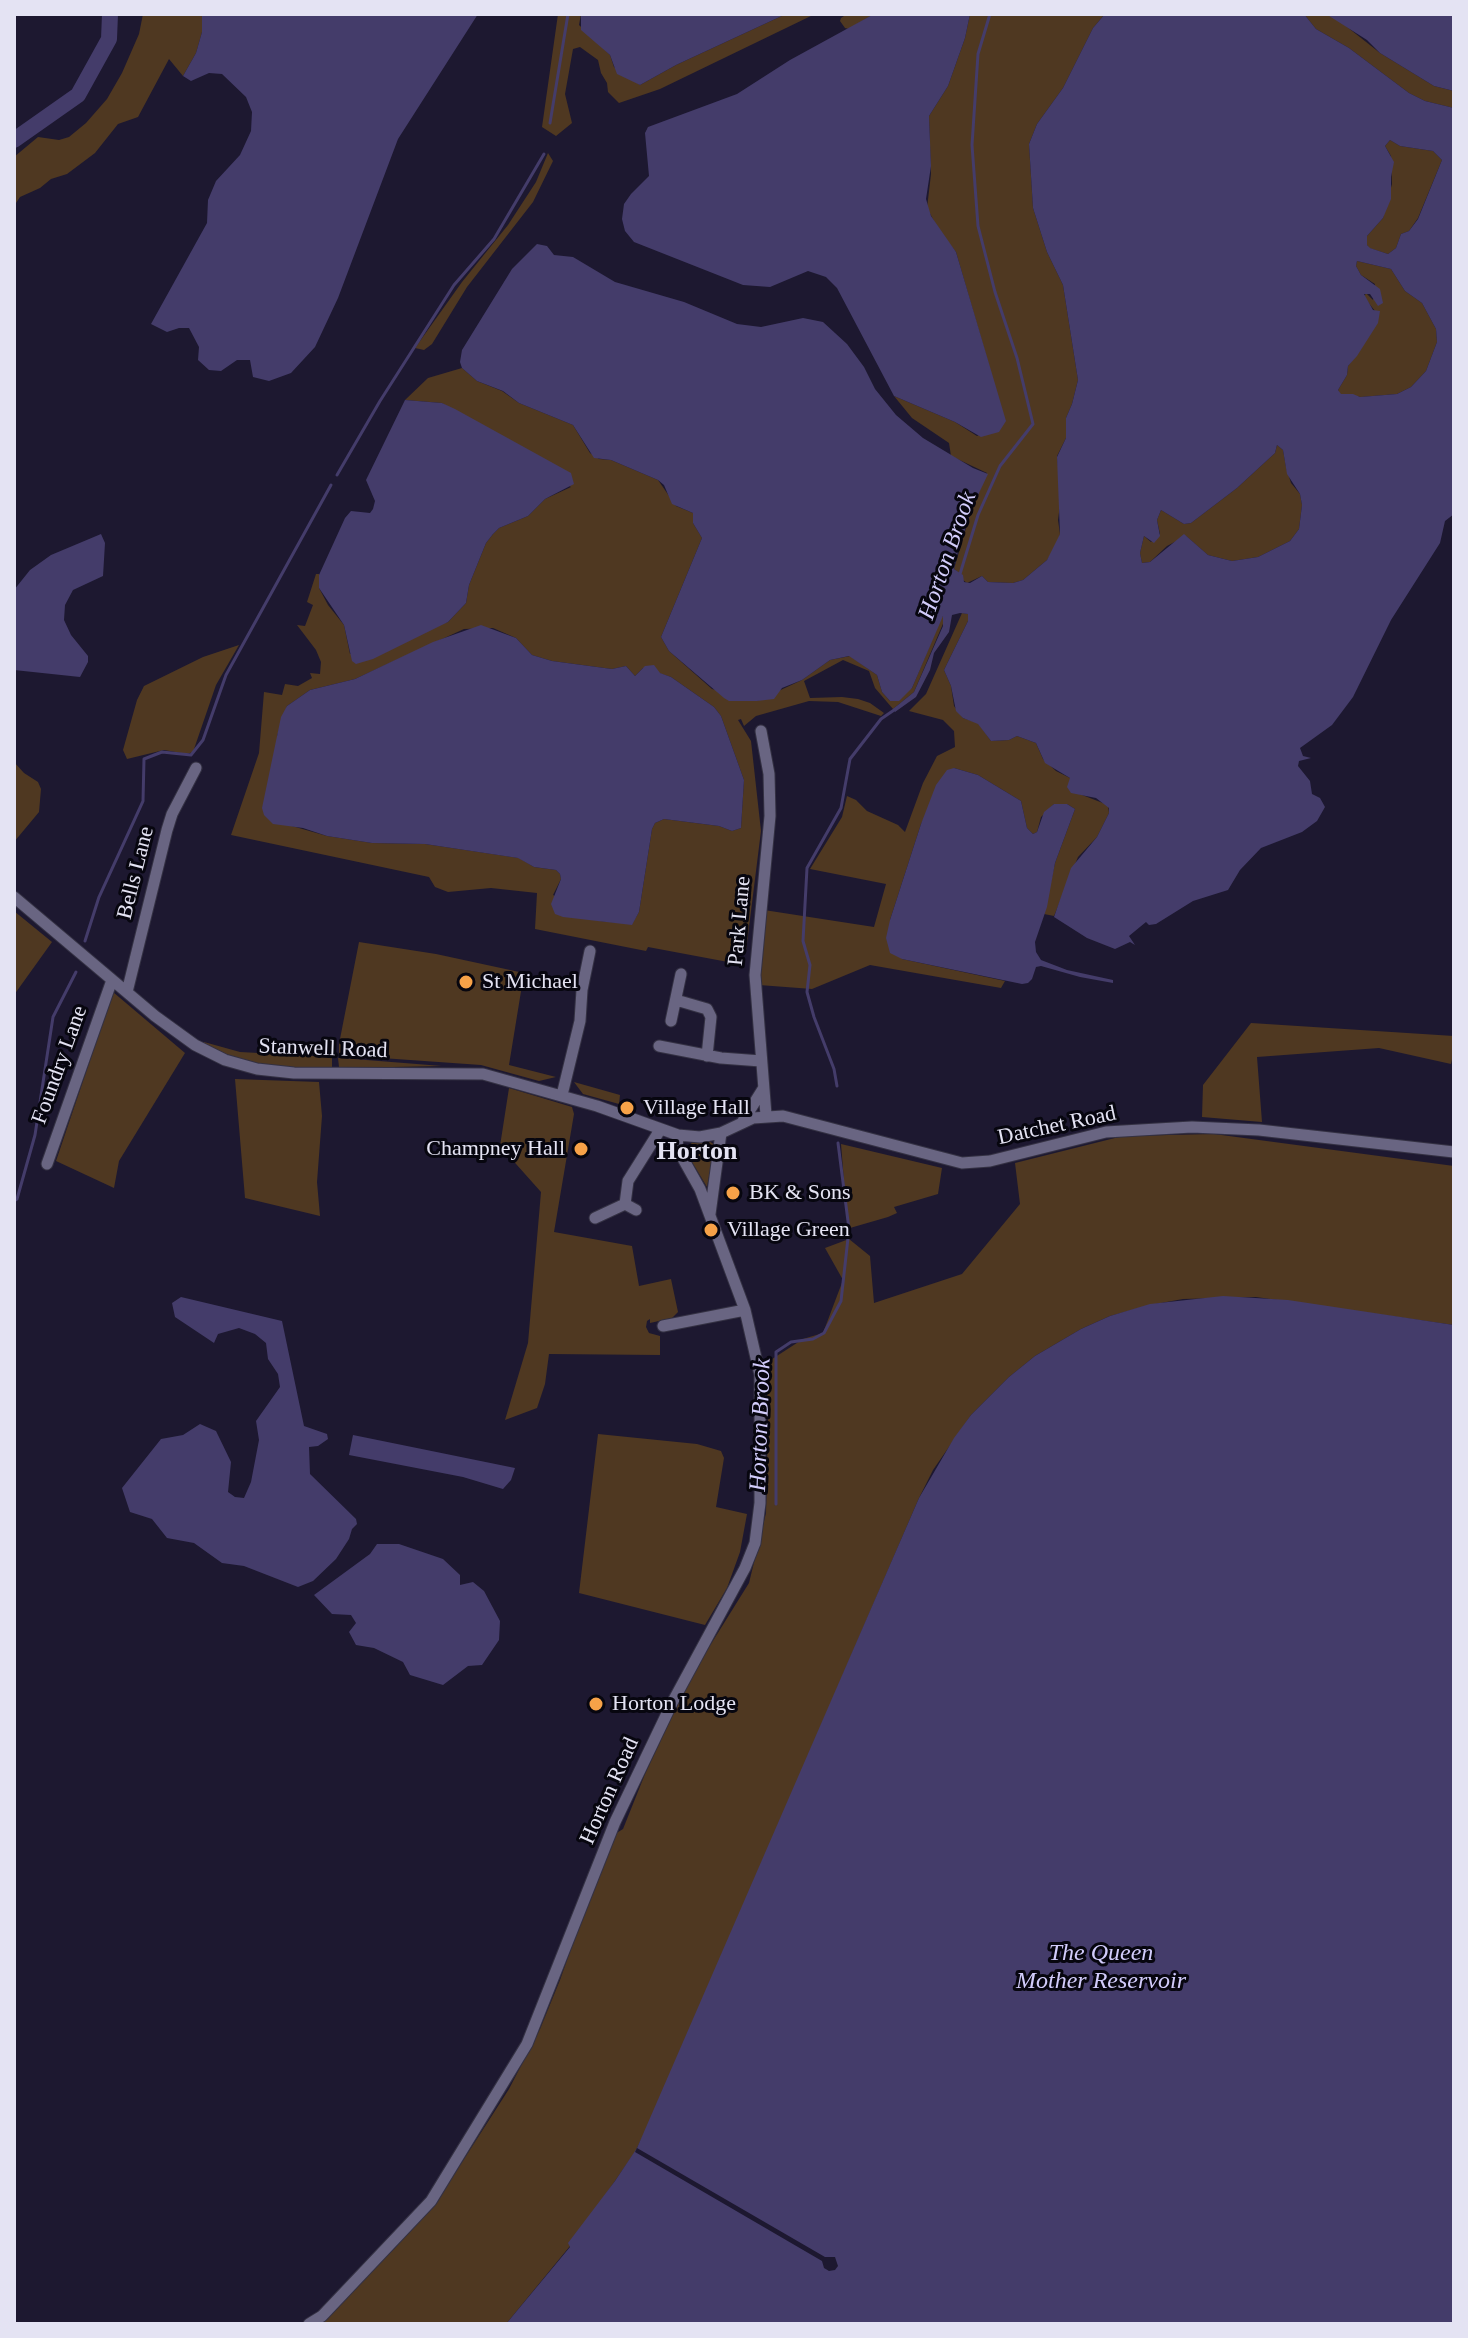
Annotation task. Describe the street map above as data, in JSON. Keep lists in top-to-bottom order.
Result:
{
  "streets": {
    "street": [
      "Bells Lane",
      "Park Lane",
      "Stanwell Road",
      "Foundry Lane",
      "Datchet Road",
      "Horton Road"
    ]
  },
  "crossings": [
    ["Bells Lane", "Stanwell Road"],
    ["Park Lane", "Datchet Road"],
    ["Stanwell Road", "Foundry Lane"],
    ["Stanwell Road", "Datchet Road"],
    ["Stanwell Road", "Horton Road"],
    ["Datchet Road", "Horton Road"]
  ],
  "districts": ["Horton"],
  "water": ["Horton Brook", "The Queen Mother Reservoir"],
  "places": [
    "St Michael",
    "Village Hall",
    "Champney Hall",
    "BK & Sons",
    "Village Green",
    "Horton Lodge"
  ]
}
